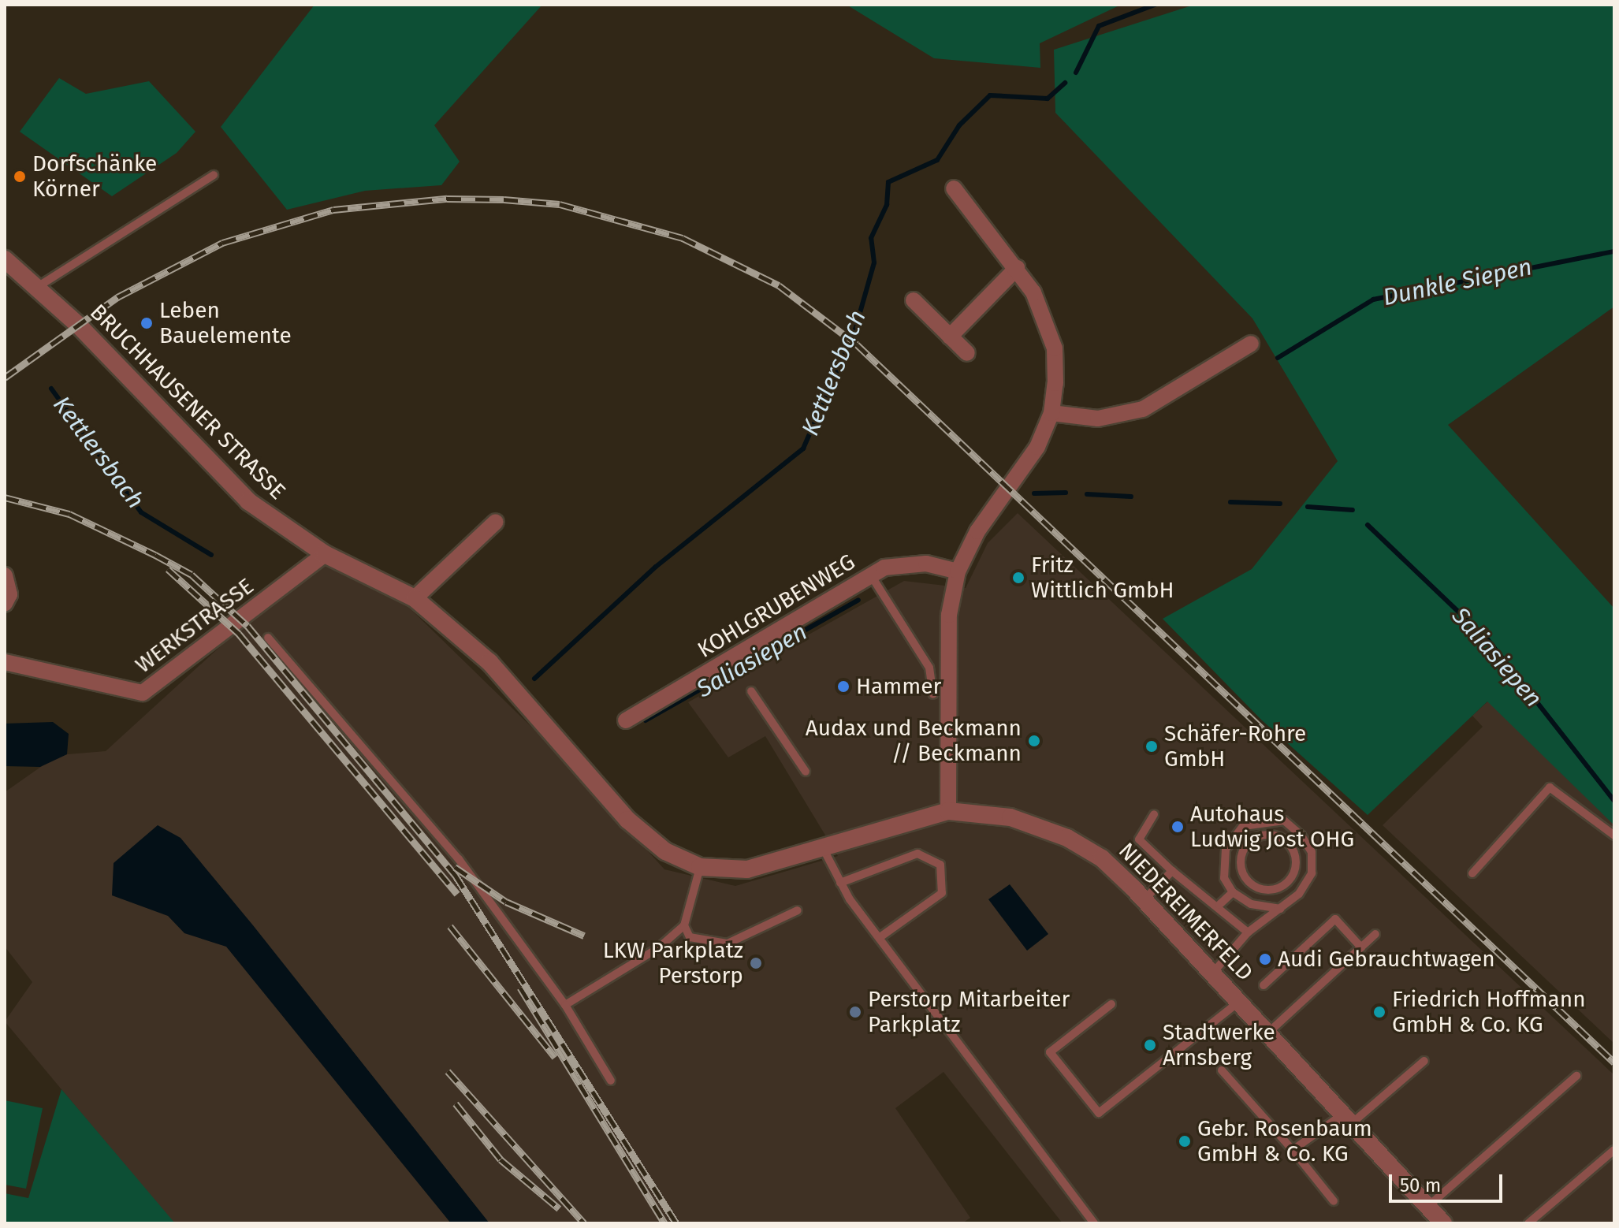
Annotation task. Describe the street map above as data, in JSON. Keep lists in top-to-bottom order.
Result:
{
  "streets": {
    "street": [
      "BRUCHHAUSENER STRASSE",
      "KOHLGRUBENWEG",
      "WERKSTRASSE",
      "NIEDEREIMERFELD"
    ]
  },
  "crossings": [
    ["BRUCHHAUSENER STRASSE", "WERKSTRASSE"],
    ["BRUCHHAUSENER STRASSE", "NIEDEREIMERFELD"]
  ],
  "water": ["Dunkle Siepen", "Kettlersbach", "Saliasiepen"],
  "places": [
    "Dorfschänke Körner",
    "Leben Bauelemente",
    "Fritz Wittlich GmbH",
    "Hammer",
    "Audax und Beckmann // Beckmann",
    "Schäfer-Rohre GmbH",
    "Autohaus Ludwig Jost OHG",
    "Audi Gebrauchtwagen",
    "LKW Parkplatz Perstorp",
    "Perstorp Mitarbeiter Parkplatz",
    "Friedrich Hoffmann GmbH & Co. KG",
    "Stadtwerke Arnsberg",
    "Gebr. Rosenbaum GmbH & Co. KG"
  ],
  "scale_bar": "50 m"
}
